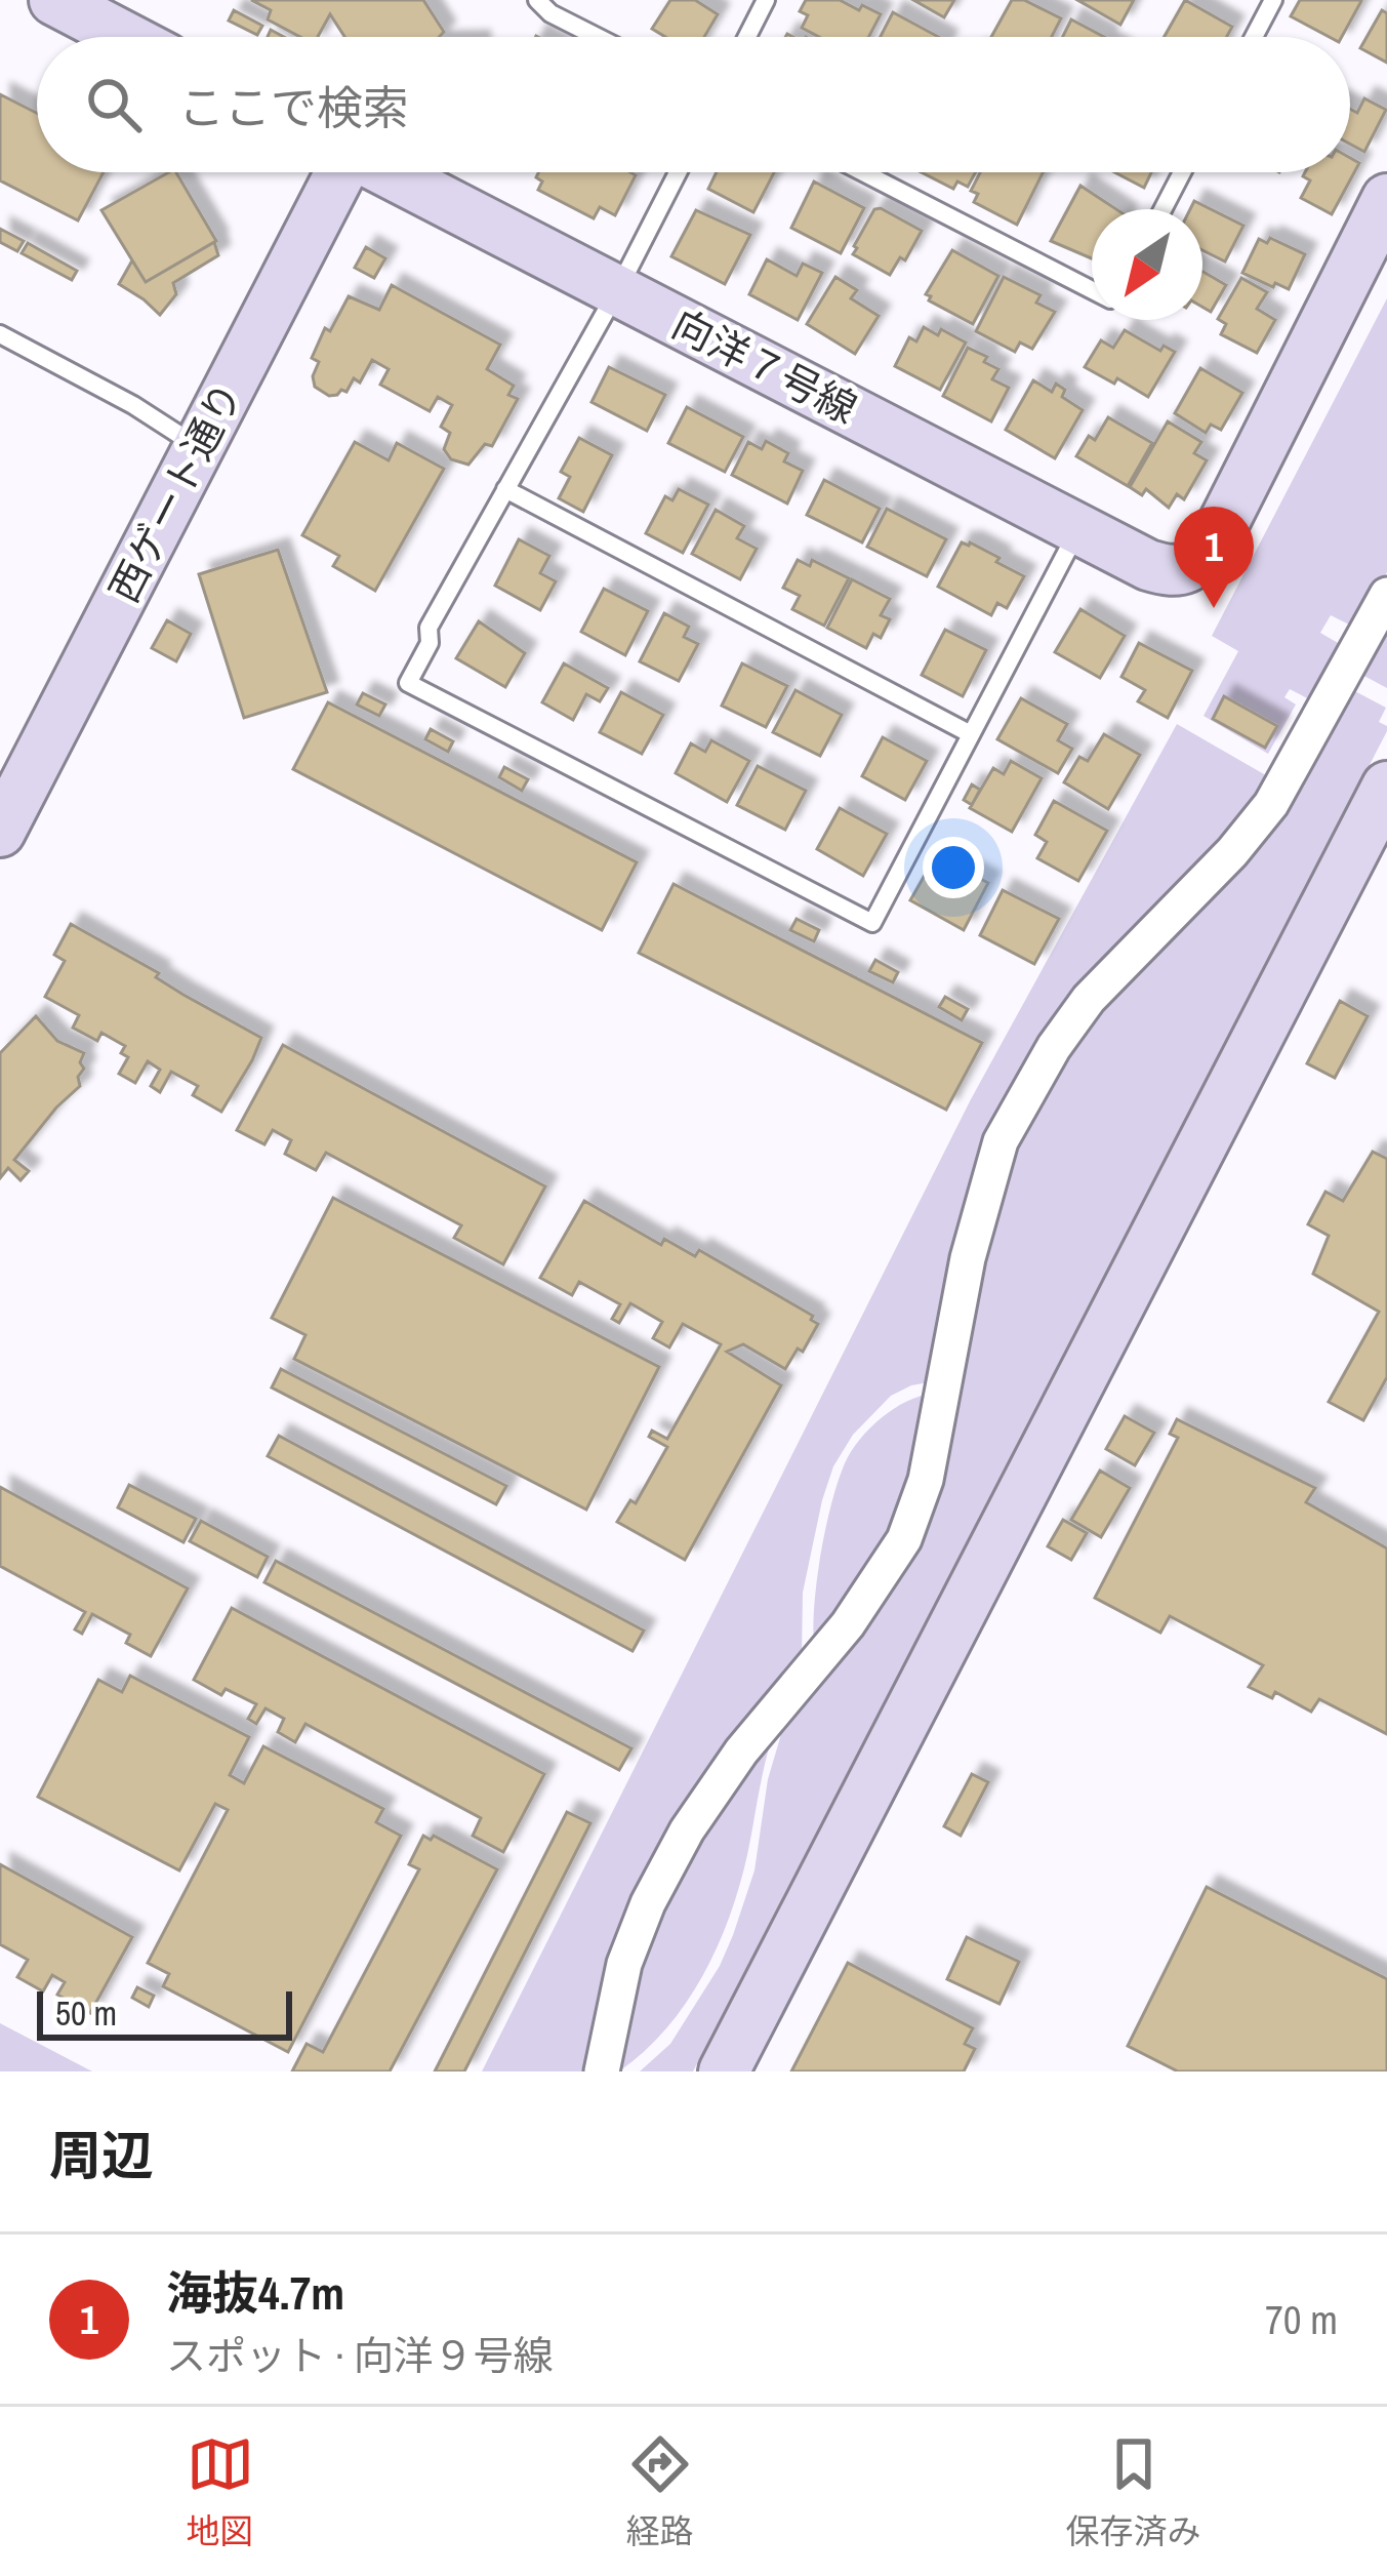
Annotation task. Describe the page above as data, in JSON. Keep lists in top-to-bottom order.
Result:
{
  "streets": {
    "street": ["向洋７号線", "西ゲート通り"]
  },
  "scale_bar": "50 m",
  "north": "bottom left",
  "page": {
    "search": "ここで検索",
    "pins": "1",
    "scale": "50 m",
    "heading": "周辺",
    "list": [
      {
        "mark": "1",
        "name": "海抜4.7m",
        "note": "スポット · 向洋９号線",
        "value": "70 m"
      }
    ],
    "nav": ["地図", "経路", "保存済み"]
  }
}
